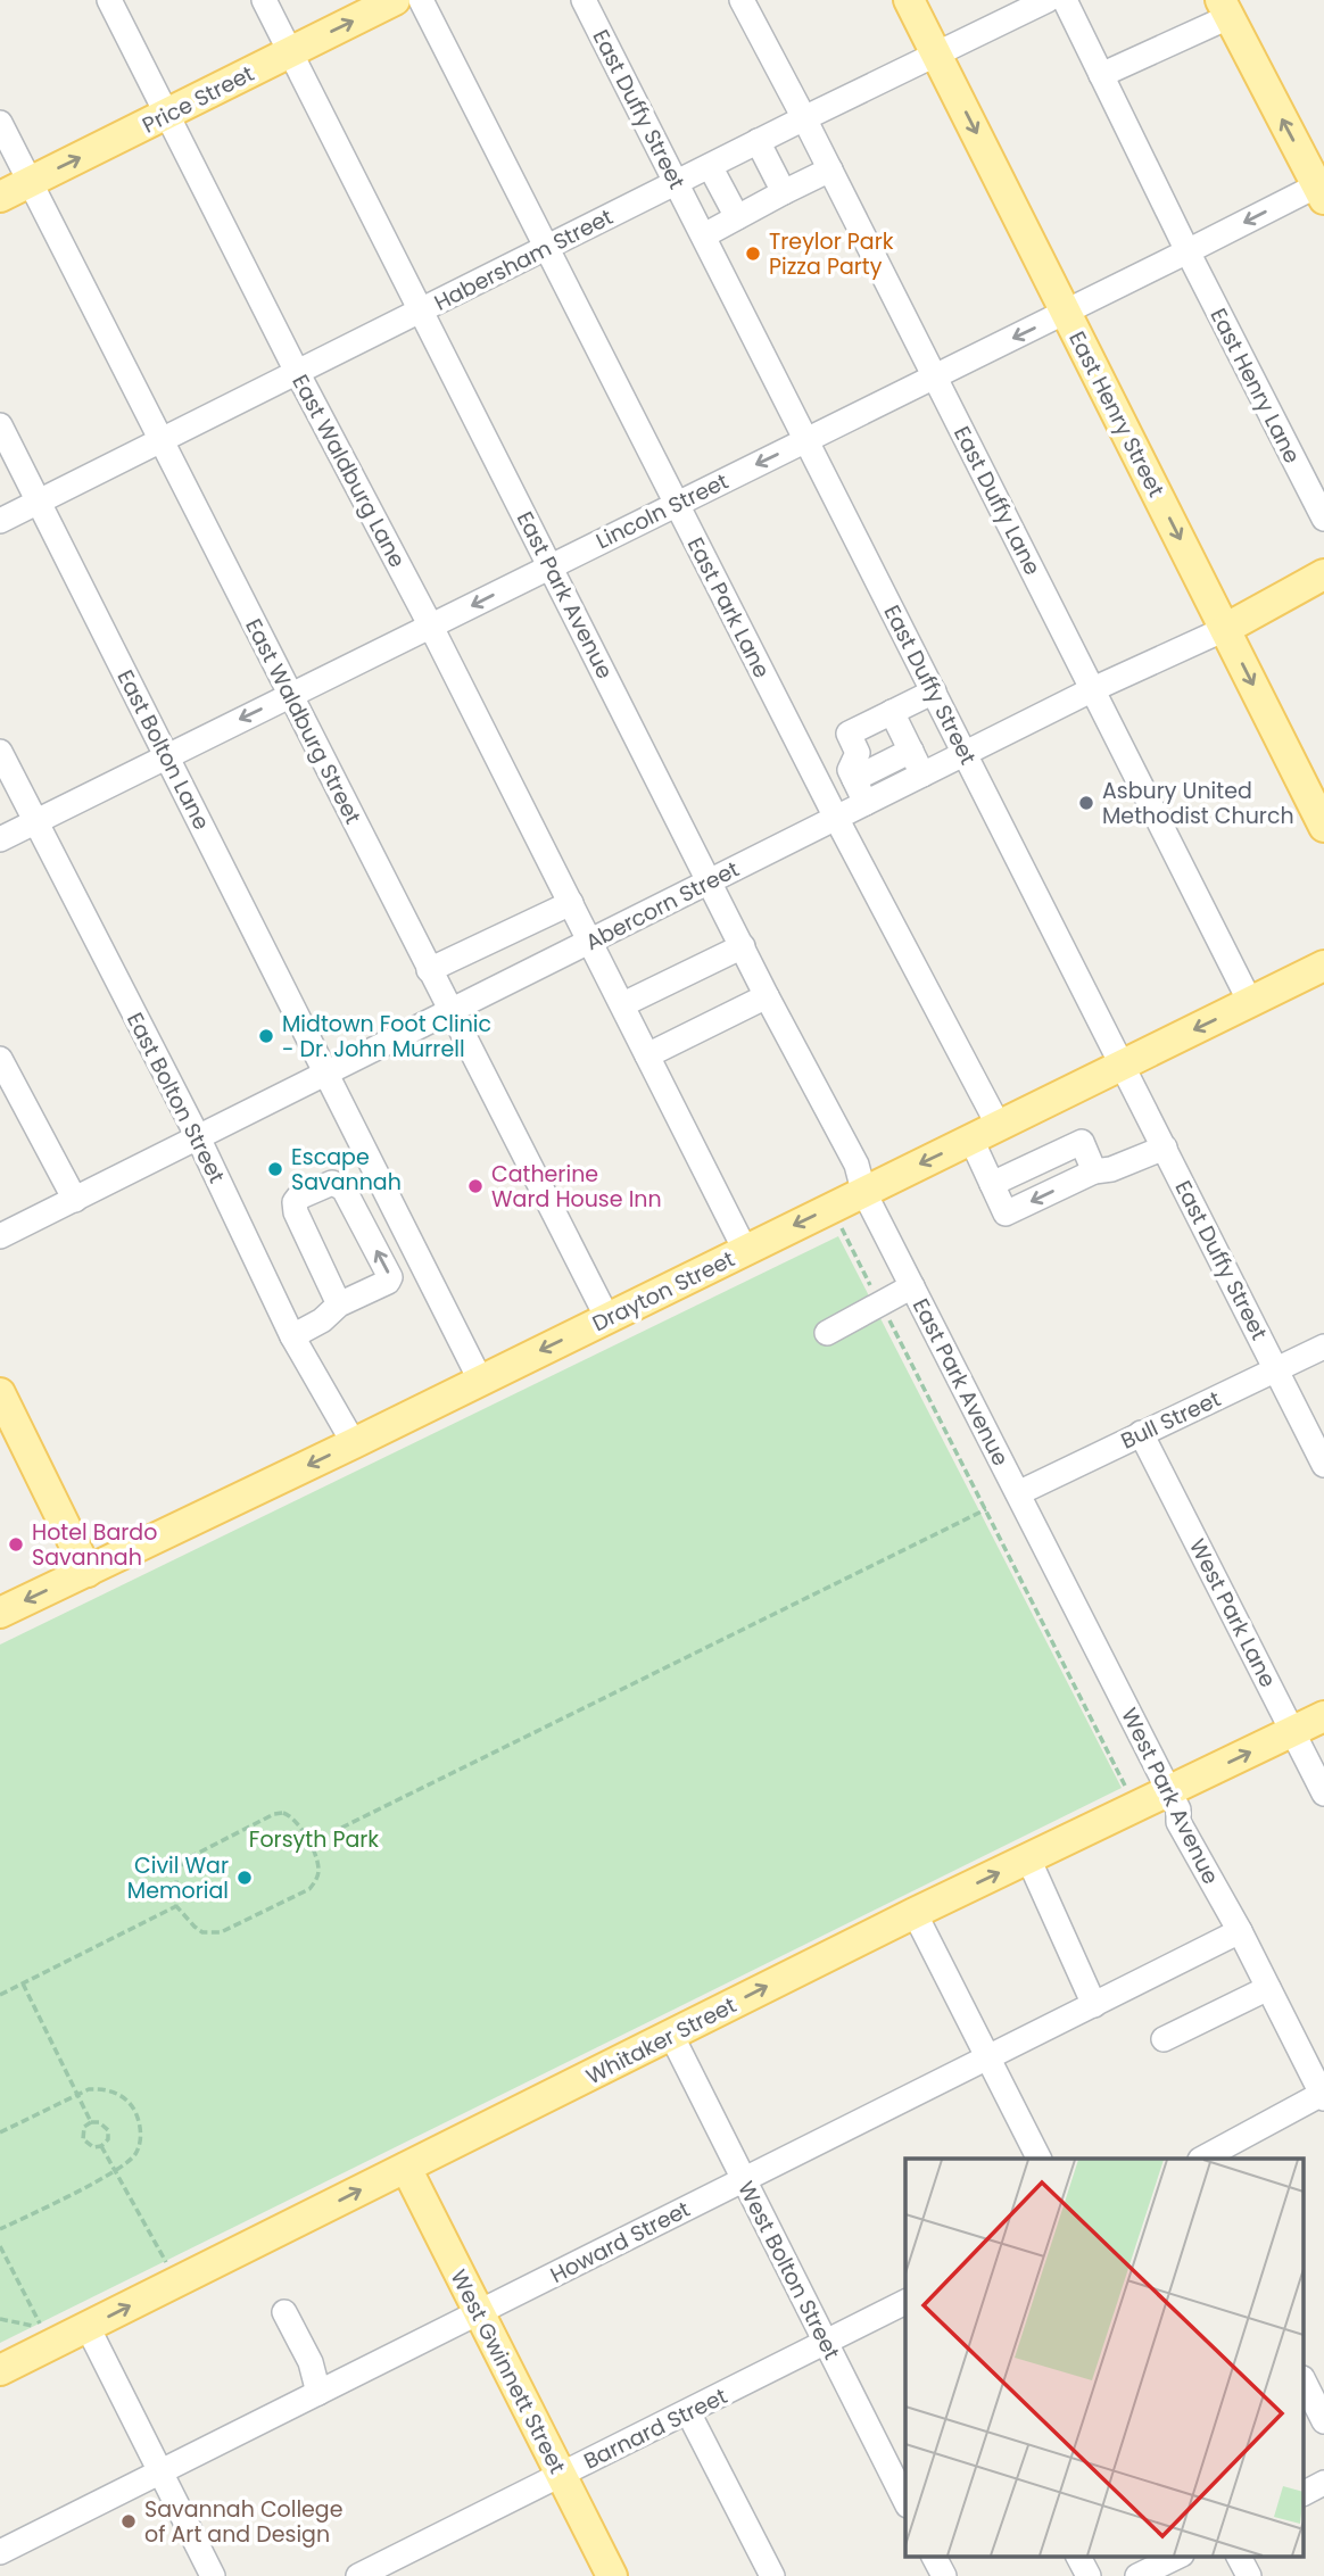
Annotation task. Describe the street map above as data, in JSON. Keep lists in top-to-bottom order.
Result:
{
  "streets": {
    "main road": [
      "Price Street",
      "East Henry Street",
      "Abercorn Street",
      "Drayton Street",
      "Whitaker Street",
      "West Gwinnett Street"
    ],
    "street": [
      "East Duffy Street",
      "Habersham Street",
      "East Henry Lane",
      "East Waldburg Lane",
      "East Duffy Lane",
      "Lincoln Street",
      "East Park Avenue",
      "East Park Lane",
      "East Waldburg Street",
      "East Bolton Lane",
      "East Bolton Street",
      "Bull Street",
      "West Park Lane",
      "West Park Avenue",
      "Howard Street",
      "West Bolton Street",
      "Barnard Street"
    ]
  },
  "crossings": [
    ["Price Street", "East Waldburg Lane"],
    ["Price Street", "East Park Avenue"],
    ["Price Street", "East Waldburg Street"],
    ["East Duffy Street", "Habersham Street"],
    ["East Duffy Street", "Lincoln Street"],
    ["East Duffy Street", "Abercorn Street"],
    ["East Duffy Street", "Drayton Street"],
    ["East Duffy Street", "Bull Street"],
    ["Habersham Street", "East Henry Street"],
    ["Habersham Street", "East Waldburg Lane"],
    ["Habersham Street", "East Duffy Lane"],
    ["Habersham Street", "East Park Avenue"],
    ["Habersham Street", "East Park Lane"],
    ["Habersham Street", "East Waldburg Street"],
    ["Habersham Street", "East Bolton Lane"],
    ["East Henry Lane", "Lincoln Street"],
    ["East Henry Street", "Lincoln Street"],
    ["East Henry Street", "Abercorn Street"],
    ["East Waldburg Lane", "Lincoln Street"],
    ["East Waldburg Lane", "Abercorn Street"],
    ["East Waldburg Lane", "Drayton Street"],
    ["East Duffy Lane", "Lincoln Street"],
    ["East Duffy Lane", "Abercorn Street"],
    ["East Duffy Lane", "Drayton Street"],
    ["Lincoln Street", "East Park Avenue"],
    ["Lincoln Street", "East Park Lane"],
    ["Lincoln Street", "East Waldburg Street"],
    ["Lincoln Street", "East Bolton Lane"],
    ["Lincoln Street", "East Bolton Street"],
    ["East Park Avenue", "Abercorn Street"],
    ["East Park Avenue", "Drayton Street"],
    ["East Park Avenue", "Bull Street"],
    ["East Park Avenue", "West Park Avenue"],
    ["East Park Lane", "Abercorn Street"],
    ["East Park Lane", "Drayton Street"],
    ["East Waldburg Street", "Abercorn Street"],
    ["East Waldburg Street", "Drayton Street"],
    ["East Bolton Lane", "Abercorn Street"],
    ["East Bolton Lane", "Drayton Street"],
    ["Abercorn Street", "East Bolton Street"],
    ["East Bolton Street", "Drayton Street"],
    ["Bull Street", "West Park Lane"],
    ["Bull Street", "West Park Avenue"],
    ["West Park Lane", "Whitaker Street"],
    ["West Park Avenue", "Whitaker Street"],
    ["West Park Avenue", "Howard Street"],
    ["Whitaker Street", "West Bolton Street"],
    ["Whitaker Street", "West Gwinnett Street"],
    ["Howard Street", "West Bolton Street"],
    ["Howard Street", "West Gwinnett Street"],
    ["West Bolton Street", "Barnard Street"],
    ["West Gwinnett Street", "Barnard Street"]
  ],
  "one_way": [
    "Price Street",
    "East Henry Street",
    "Lincoln Street",
    "Drayton Street",
    "Whitaker Street"
  ],
  "parks": ["Forsyth Park"],
  "places": [
    "Treylor Park Pizza Party",
    "Asbury United Methodist Church",
    "Midtown Foot Clinic - Dr. John Murrell",
    "Escape Savannah",
    "Catherine Ward House Inn",
    "Hotel Bardo Savannah",
    "Civil War Memorial",
    "Savannah College of Art and Design"
  ]
}
